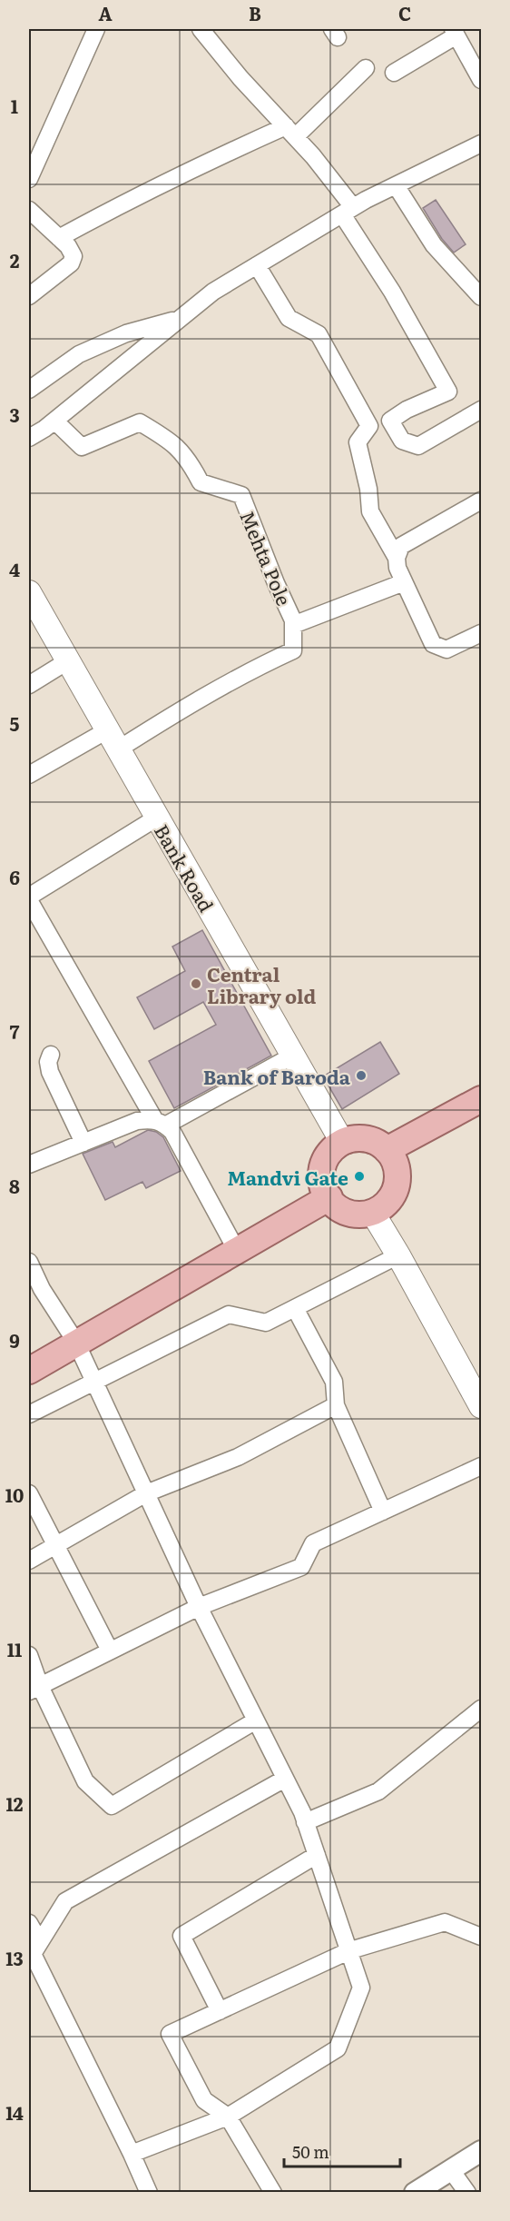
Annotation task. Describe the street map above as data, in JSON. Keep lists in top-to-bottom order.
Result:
{
  "streets": {
    "main road": ["Bank Road"],
    "street": ["Mehta Pole"]
  },
  "crossings": [
    ["Mehta Pole", "Bank Road"]
  ],
  "places": ["Central Library old", "Bank of Baroda", "Mandvi Gate"],
  "scale_bar": "50 m",
  "grid": {
    "columns": ["A", "B", "C"],
    "rows": [
      "1",
      "2",
      "3",
      "4",
      "5",
      "6",
      "7",
      "8",
      "9",
      "10",
      "11",
      "12",
      "13",
      "14"
    ]
  }
}
